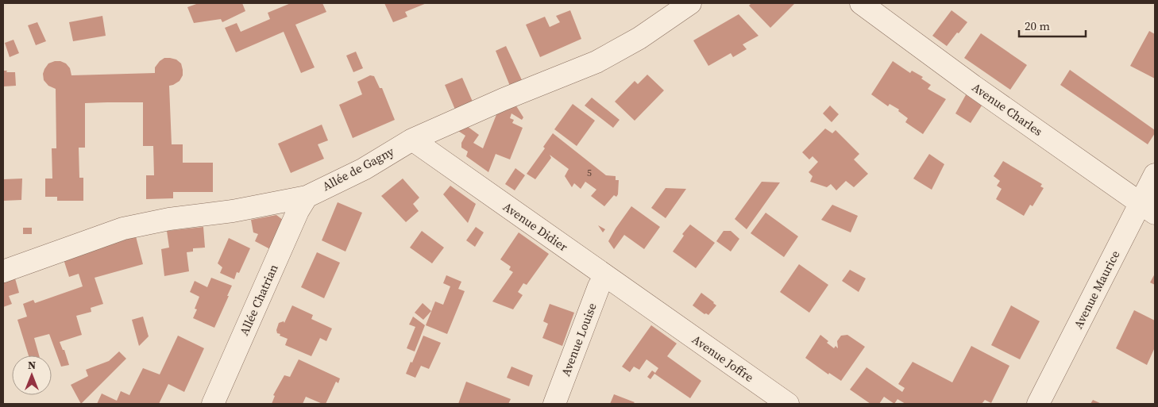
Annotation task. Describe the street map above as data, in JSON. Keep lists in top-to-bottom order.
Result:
{
  "streets": {
    "street": [
      "Avenue Charles",
      "Allée de Gagny",
      "Avenue Didier",
      "Avenue Maurice",
      "Allée Chatrian",
      "Avenue Louise",
      "Avenue Joffre"
    ]
  },
  "crossings": [
    ["Avenue Charles", "Avenue Maurice"],
    ["Allée de Gagny", "Avenue Didier"],
    ["Allée de Gagny", "Allée Chatrian"],
    ["Avenue Didier", "Avenue Louise"],
    ["Avenue Didier", "Avenue Joffre"]
  ],
  "house_numbers": ["5"],
  "scale_bar": "20 m",
  "north": "top"
}
